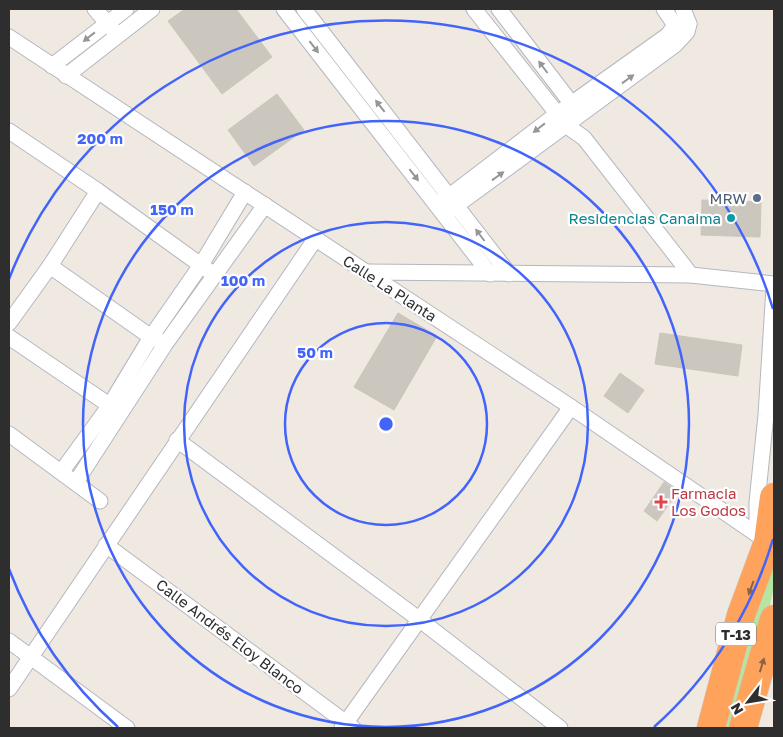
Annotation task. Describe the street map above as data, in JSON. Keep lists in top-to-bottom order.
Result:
{
  "streets": {
    "highway": ["T-13"],
    "street": ["Calle La Planta", "Calle Andrés Eloy Blanco"]
  },
  "crossings": [
    ["Calle La Planta", "T-13"]
  ],
  "places": {
    "other": ["MRW", "Residencias Canaima"],
    "health": ["Farmacia Los Godos"]
  },
  "north": "bottom left",
  "rings": [
    "200 m",
    "150 m",
    "100 m",
    "50 m"
  ]
}
